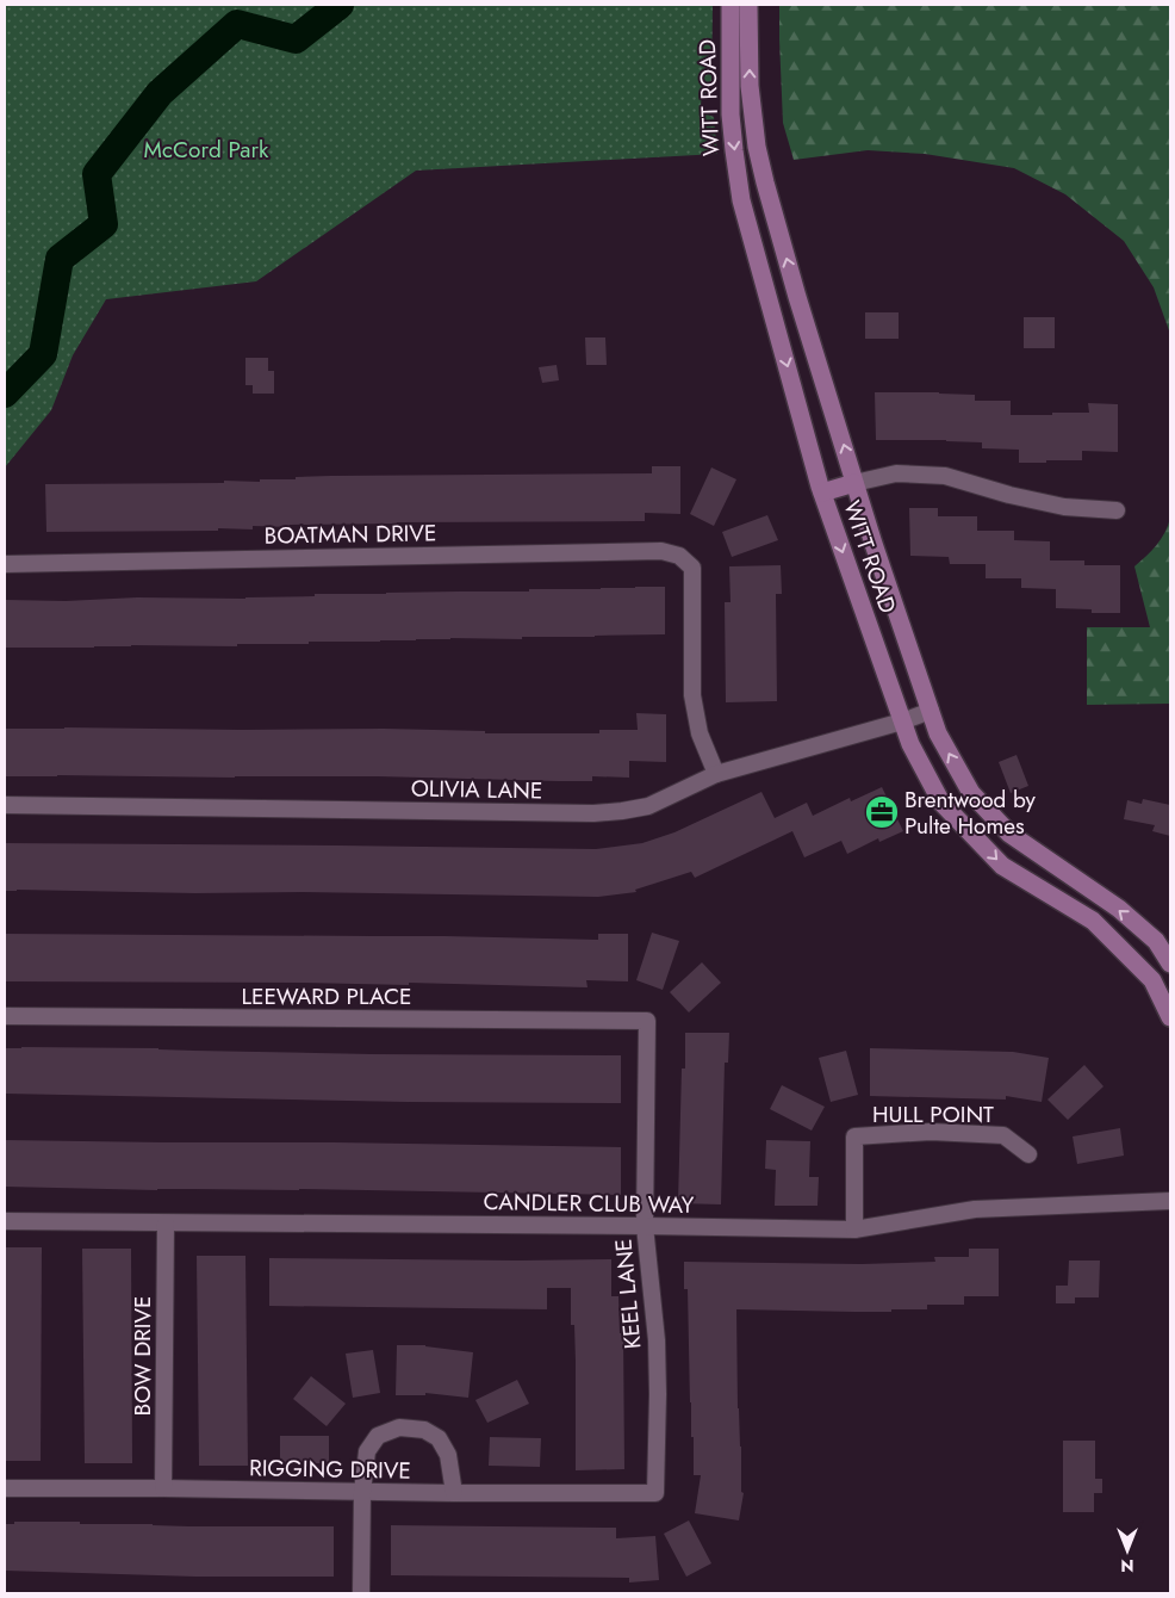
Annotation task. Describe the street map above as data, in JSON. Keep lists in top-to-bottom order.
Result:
{
  "streets": {
    "street": [
      "WITT ROAD",
      "BOATMAN DRIVE",
      "OLIVIA LANE",
      "LEEWARD PLACE",
      "HULL POINT",
      "CANDLER CLUB WAY",
      "KEEL LANE",
      "BOW DRIVE",
      "RIGGING DRIVE"
    ]
  },
  "crossings": [
    ["WITT ROAD", "OLIVIA LANE"],
    ["BOATMAN DRIVE", "OLIVIA LANE"],
    ["LEEWARD PLACE", "KEEL LANE"],
    ["HULL POINT", "CANDLER CLUB WAY"],
    ["CANDLER CLUB WAY", "KEEL LANE"],
    ["CANDLER CLUB WAY", "BOW DRIVE"],
    ["KEEL LANE", "RIGGING DRIVE"],
    ["BOW DRIVE", "RIGGING DRIVE"]
  ],
  "parks": ["McCord Park"],
  "places": {
    "office": ["Brentwood by Pulte Homes"]
  },
  "north": "bottom"
}
